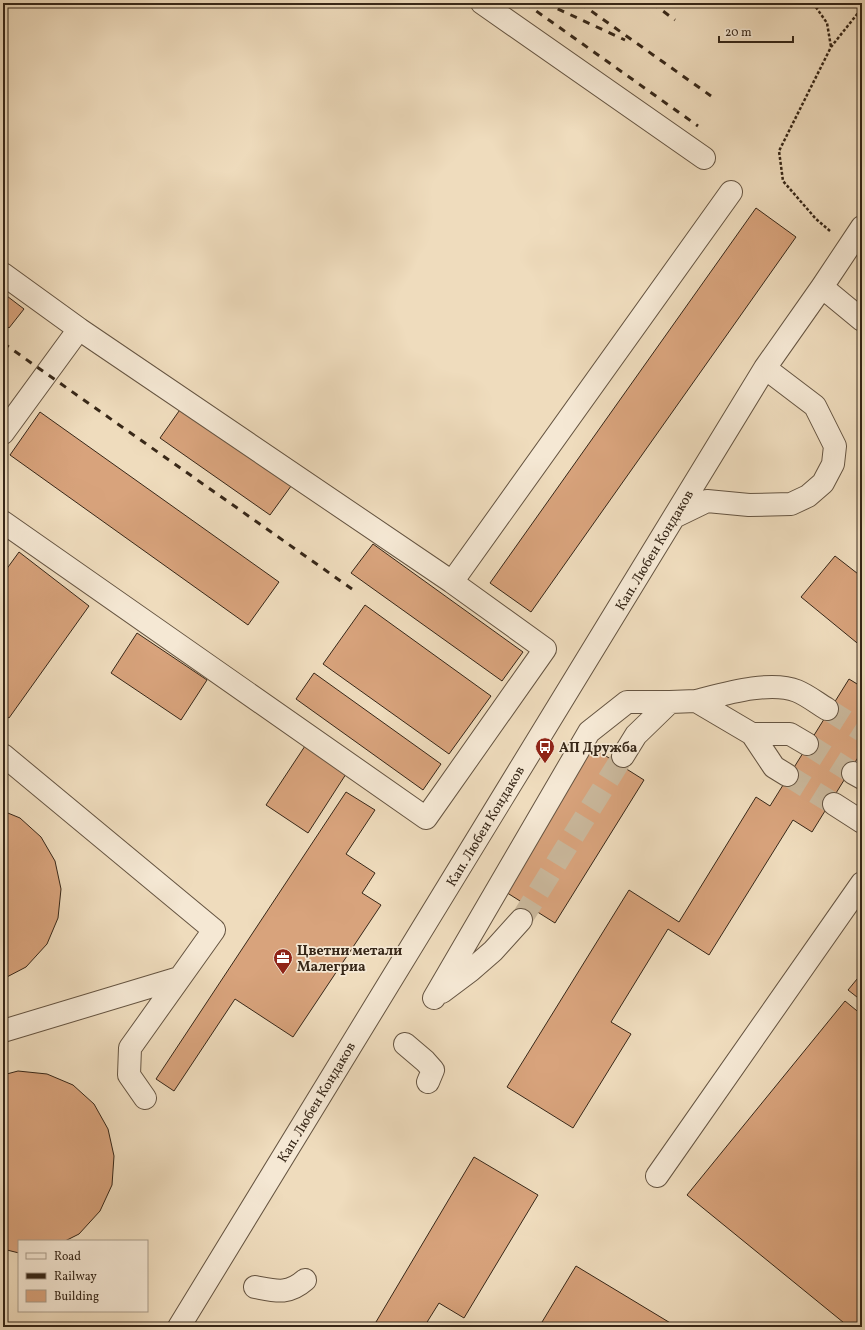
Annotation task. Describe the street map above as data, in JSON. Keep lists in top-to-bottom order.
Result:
{
  "streets": {
    "street": ["Кап. Любен Кондаков"]
  },
  "places": {
    "bus stop": ["АП Дружба"],
    "office": ["Цветни метали Малегриа"]
  },
  "legend": ["Road", "Railway", "Building"],
  "scale_bar": "20 m"
}
